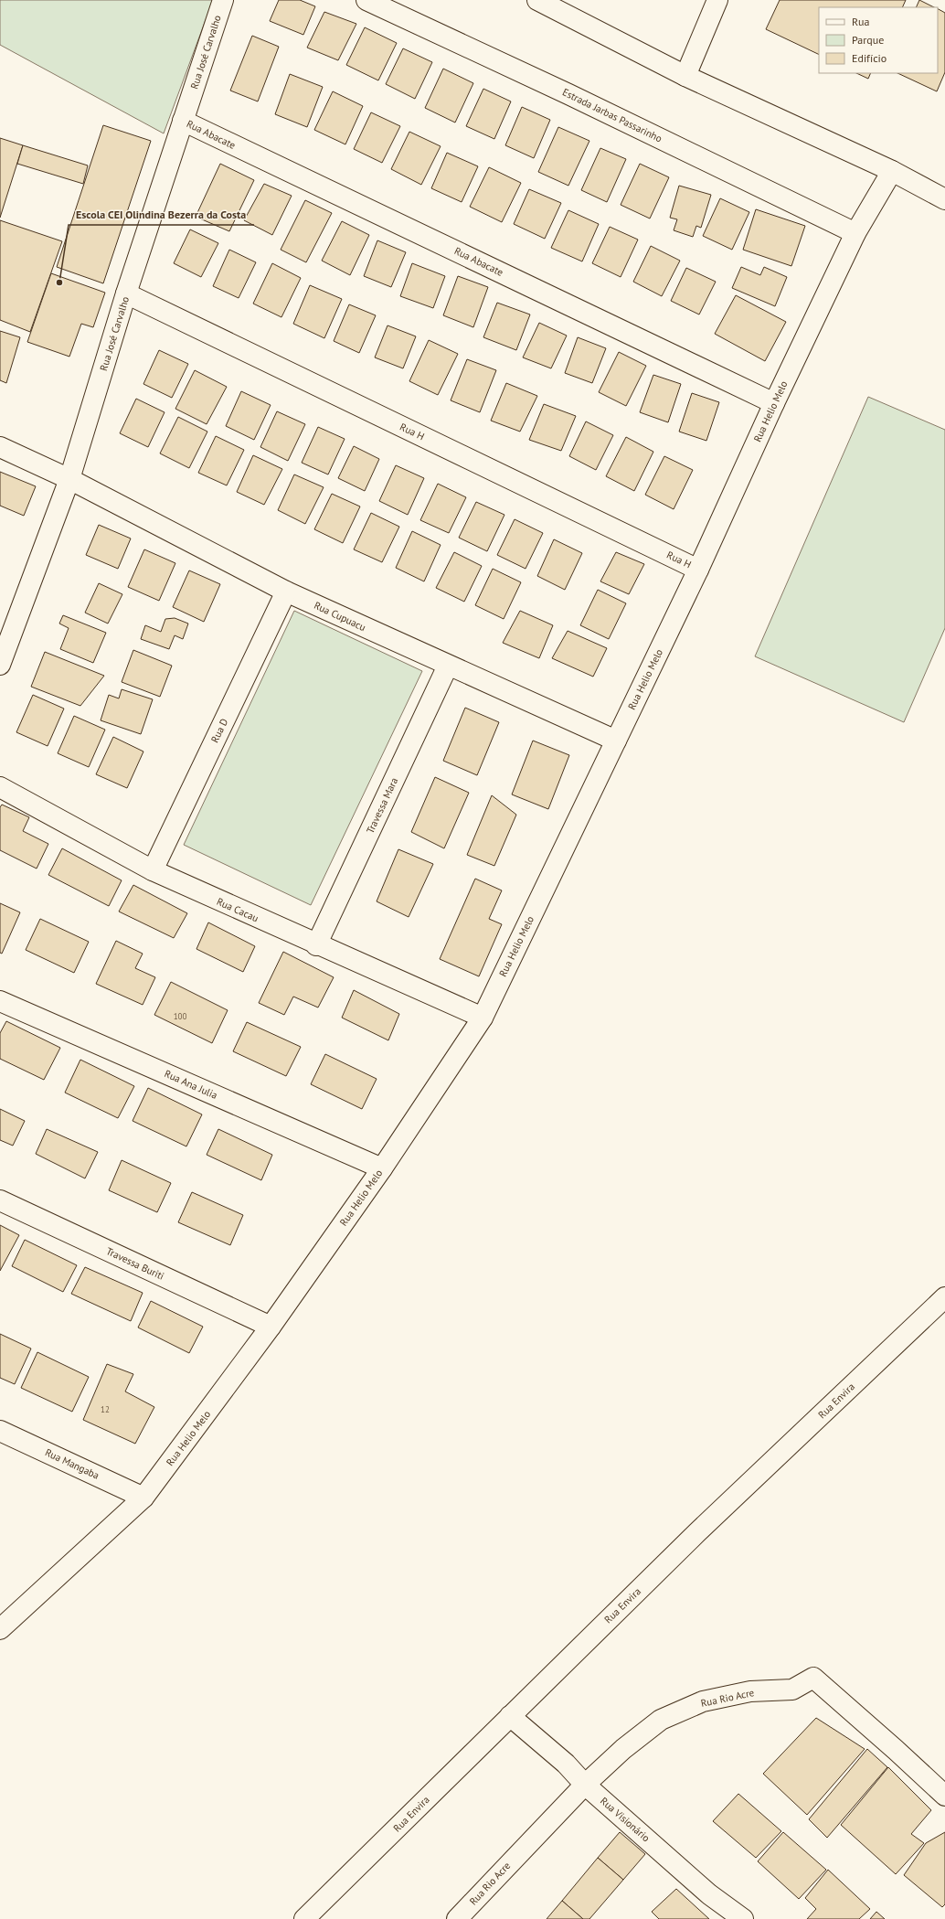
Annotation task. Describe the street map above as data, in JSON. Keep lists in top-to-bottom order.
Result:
{
  "streets": {
    "street": [
      "Rua José Carvalho",
      "Estrada Jarbas Passarinho",
      "Rua Abacate",
      "Rua Helio Melo",
      "Rua H",
      "Rua Cupuacu",
      "Rua D",
      "Travessa Mara",
      "Rua Cacau",
      "Rua Ana Julia",
      "Travessa Buriti",
      "Rua Envira",
      "Rua Mangaba",
      "Rua Rio Acre",
      "Rua Visionário"
    ]
  },
  "crossings": [
    ["Rua José Carvalho", "Rua Abacate"],
    ["Rua José Carvalho", "Rua H"],
    ["Rua José Carvalho", "Rua Cupuacu"],
    ["Estrada Jarbas Passarinho", "Rua Helio Melo"],
    ["Rua Abacate", "Rua Helio Melo"],
    ["Rua Helio Melo", "Rua H"],
    ["Rua Helio Melo", "Rua Cupuacu"],
    ["Rua Helio Melo", "Rua Cacau"],
    ["Rua Helio Melo", "Rua Ana Julia"],
    ["Rua Helio Melo", "Travessa Buriti"],
    ["Rua Helio Melo", "Rua Mangaba"],
    ["Rua Cupuacu", "Rua D"],
    ["Rua Cupuacu", "Travessa Mara"],
    ["Rua D", "Rua Cacau"],
    ["Travessa Mara", "Rua Cacau"],
    ["Rua Envira", "Rua Visionário"],
    ["Rua Rio Acre", "Rua Visionário"]
  ],
  "places": ["Escola CEI Olindina Bezerra da Costa"],
  "house_numbers": ["100", "12"],
  "legend": ["Rua", "Parque", "Edifício"]
}
